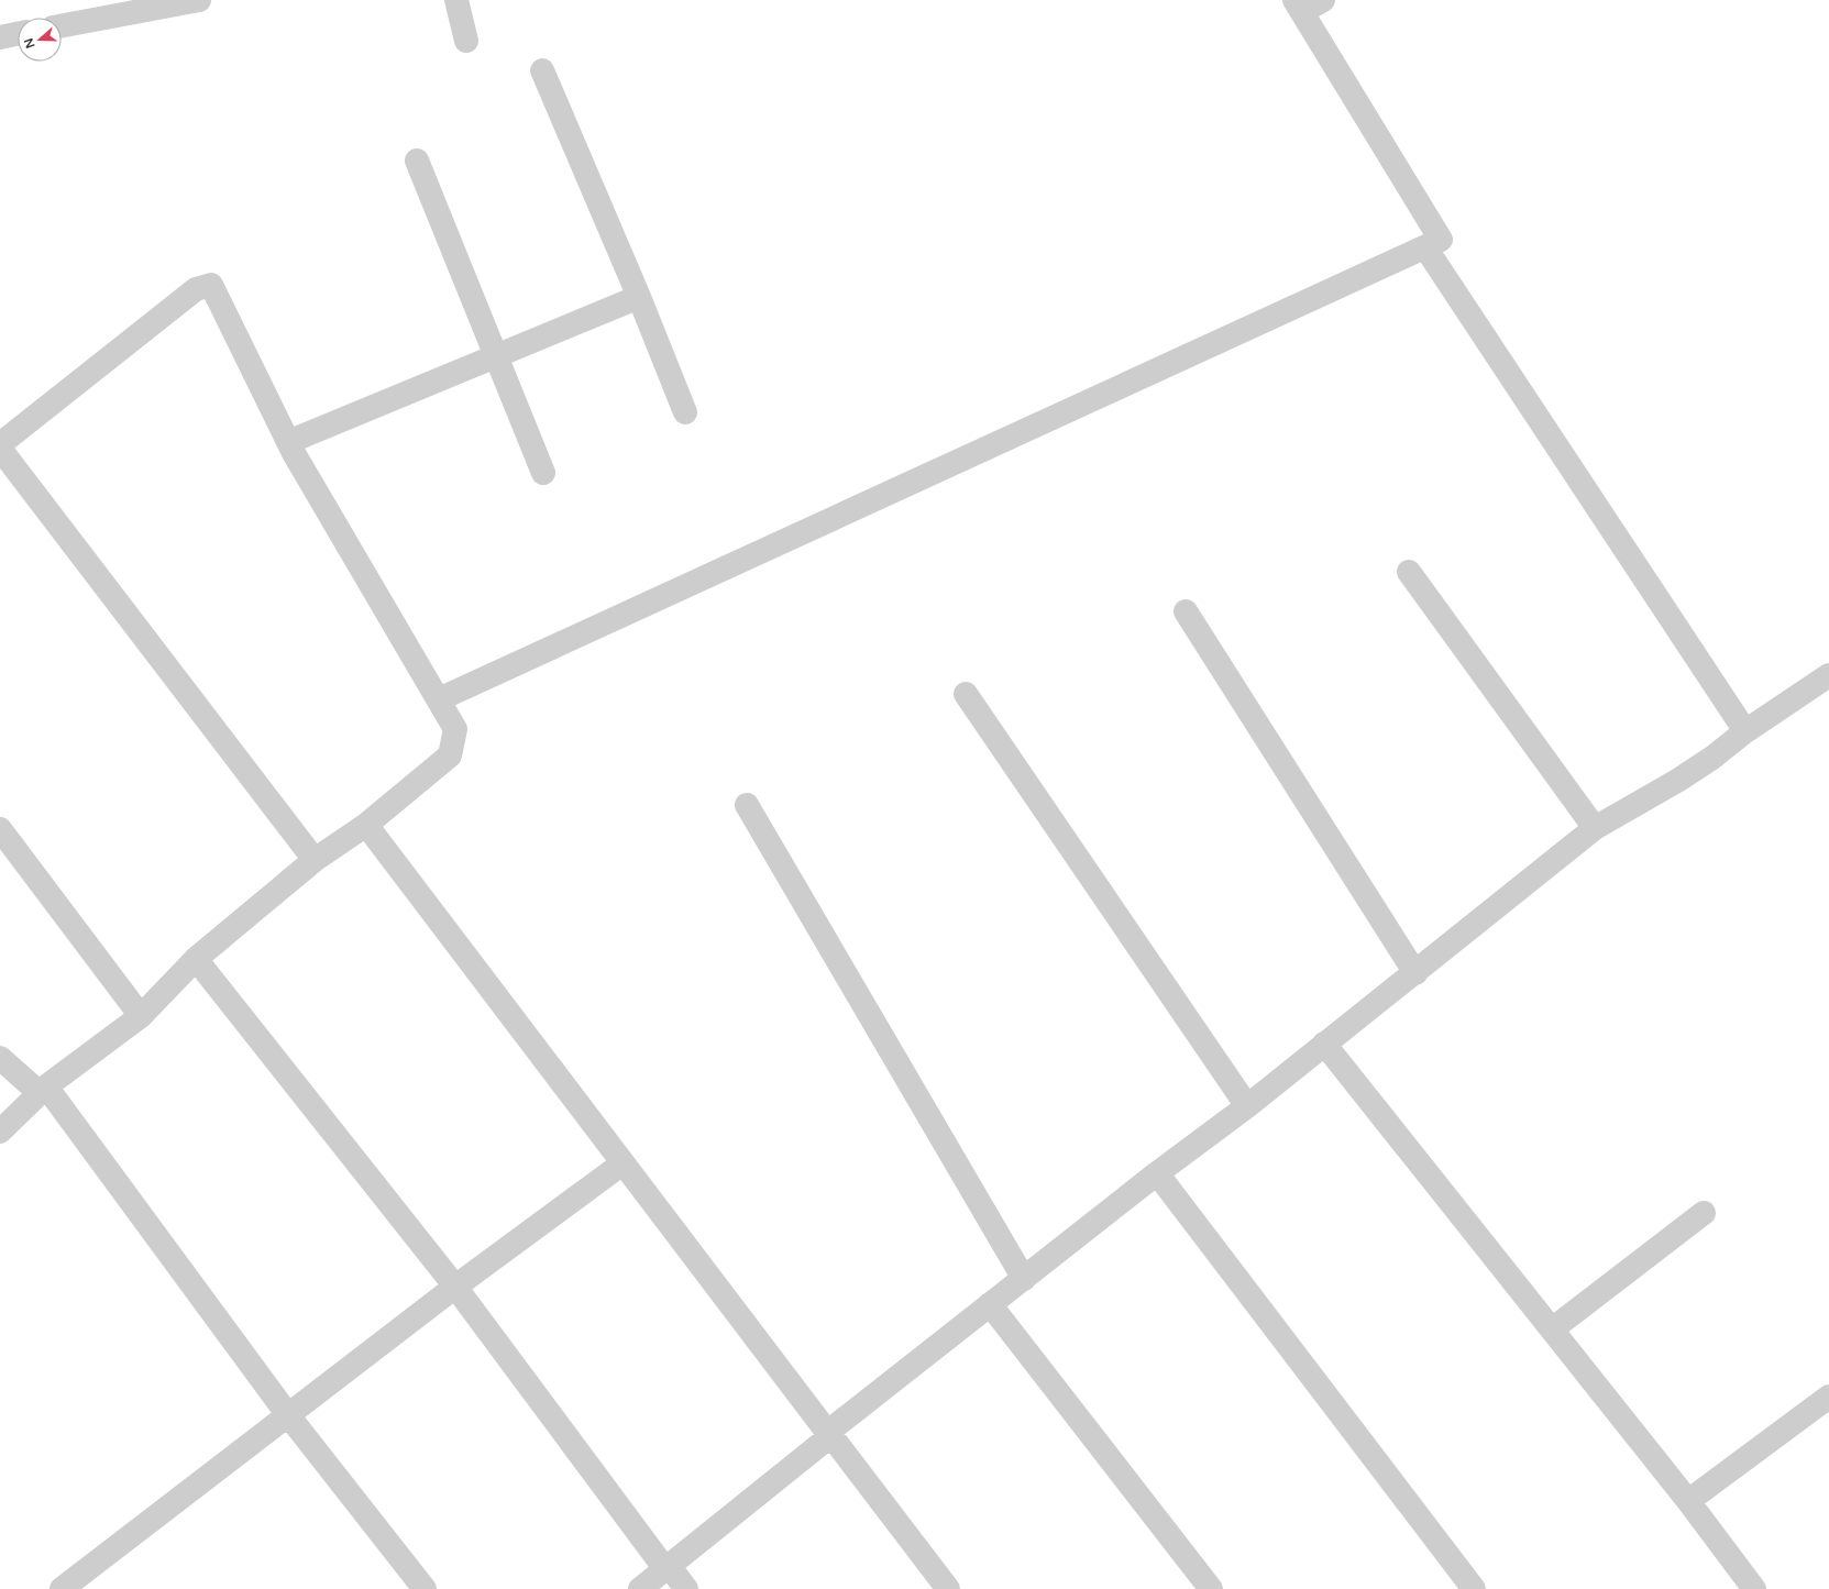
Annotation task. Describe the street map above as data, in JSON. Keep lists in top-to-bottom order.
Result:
{
  "north": "left"
}
